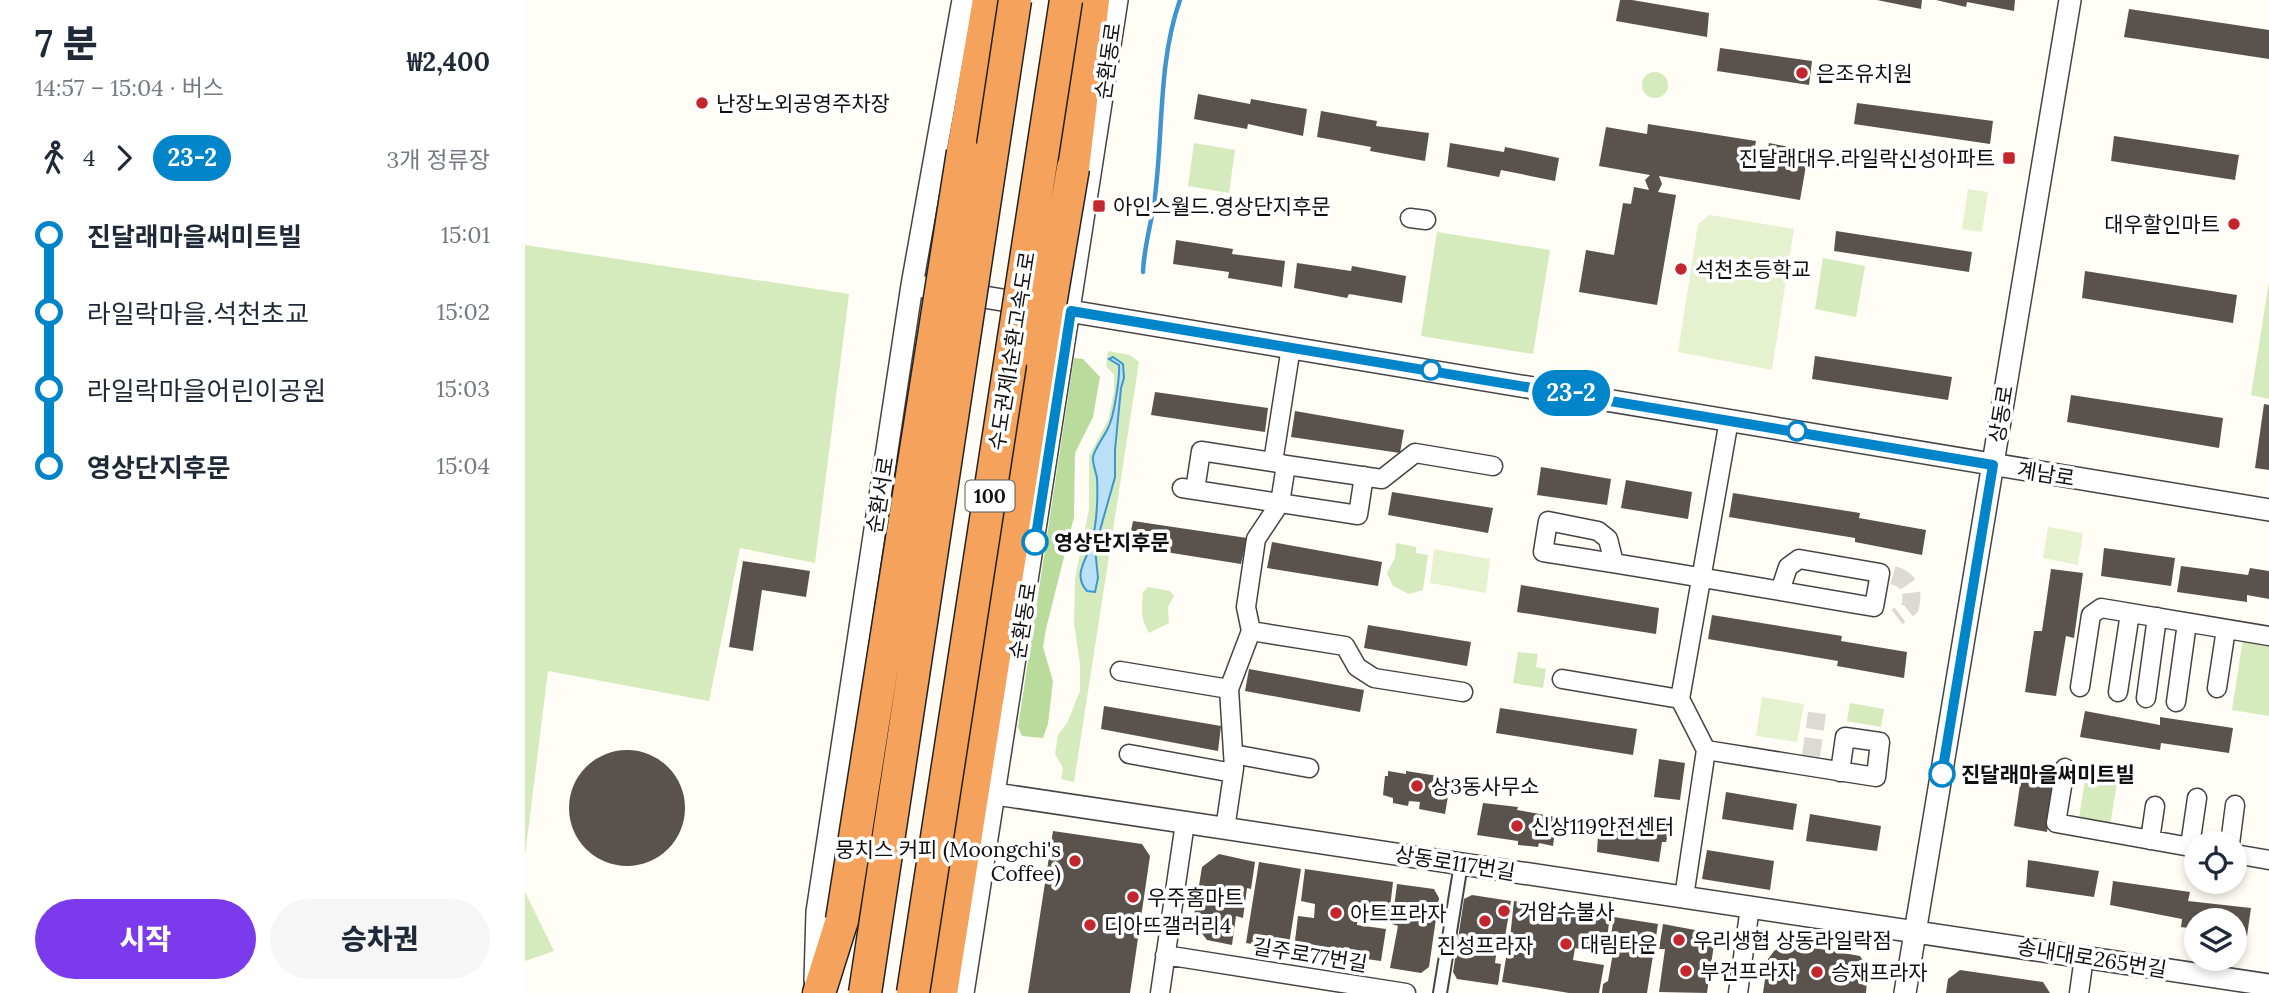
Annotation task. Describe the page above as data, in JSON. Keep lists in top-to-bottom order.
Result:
{
  "streets": {
    "highway": ["수도권제1순환고속도로", "100"],
    "street": [
      "순환동로",
      "상동로",
      "계남로",
      "순환서로",
      "상동로117번길",
      "길주로77번길",
      "송내대로265번길"
    ]
  },
  "crossings": [
    ["순환동로", "계남로"],
    ["순환동로", "상동로117번길"],
    ["상동로", "계남로"],
    ["상동로", "상동로117번길"],
    ["상동로", "송내대로265번길"],
    ["계남로", "순환서로"],
    ["상동로117번길", "송내대로265번길"]
  ],
  "places": {
    "other": [
      "은조유치원",
      "난장노외공영주차장",
      "대우할인마트",
      "석천초등학교",
      "영상단지후문",
      "진달래마을써미트빌",
      "상3동사무소",
      "신상119안전센터",
      "뭉치스 커피 (Moongchi's Coffee)",
      "우주홈마트",
      "거암수불사",
      "아트프라자",
      "진성프라자",
      "디아뜨갤러리4",
      "우리생협 상동라일락점",
      "대림타운",
      "부건프라자",
      "승재프라자"
    ],
    "transit": ["진달래대우.라일락신성아파트", "아인스월드.영상단지후문"]
  },
  "lines": ["bus line 23-2"],
  "page": {
    "heading": ["7 분", "14:57 – 15:04 · 버스", "₩2,400"],
    "on_map": "23-2",
    "legs": ["4", "23-2", "3개 정류장"],
    "list": [
      {
        "name": "진달래마을써미트빌",
        "value": "15:01"
      },
      {
        "name": "라일락마을.석천초교",
        "value": "15:02"
      },
      {
        "name": "라일락마을어린이공원",
        "value": "15:03"
      },
      {
        "name": "영상단지후문",
        "value": "15:04"
      }
    ],
    "buttons": ["시작", "승차권"]
  }
}
